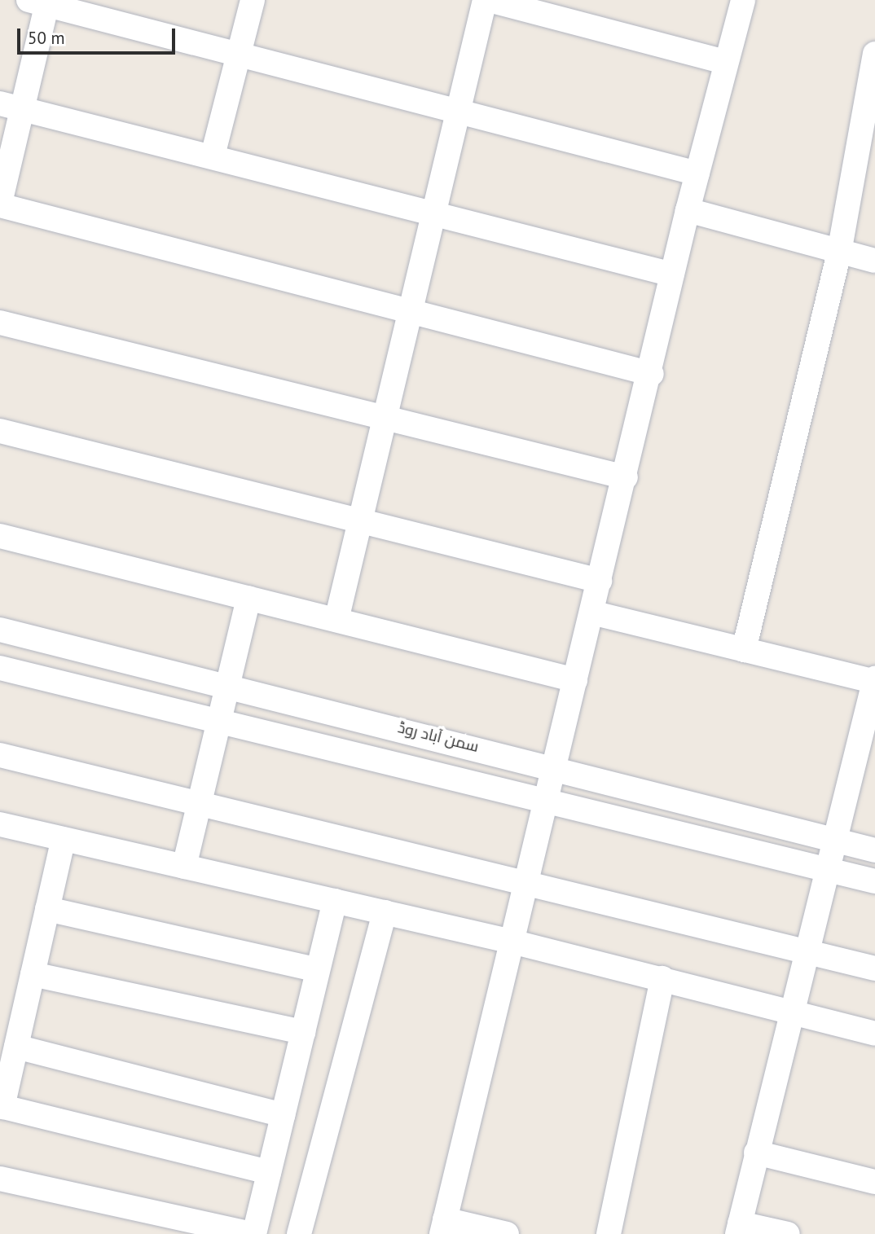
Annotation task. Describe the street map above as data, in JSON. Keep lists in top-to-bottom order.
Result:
{
  "streets": {
    "street": ["سمن آباد روڈ"]
  },
  "scale_bar": "50 m"
}
